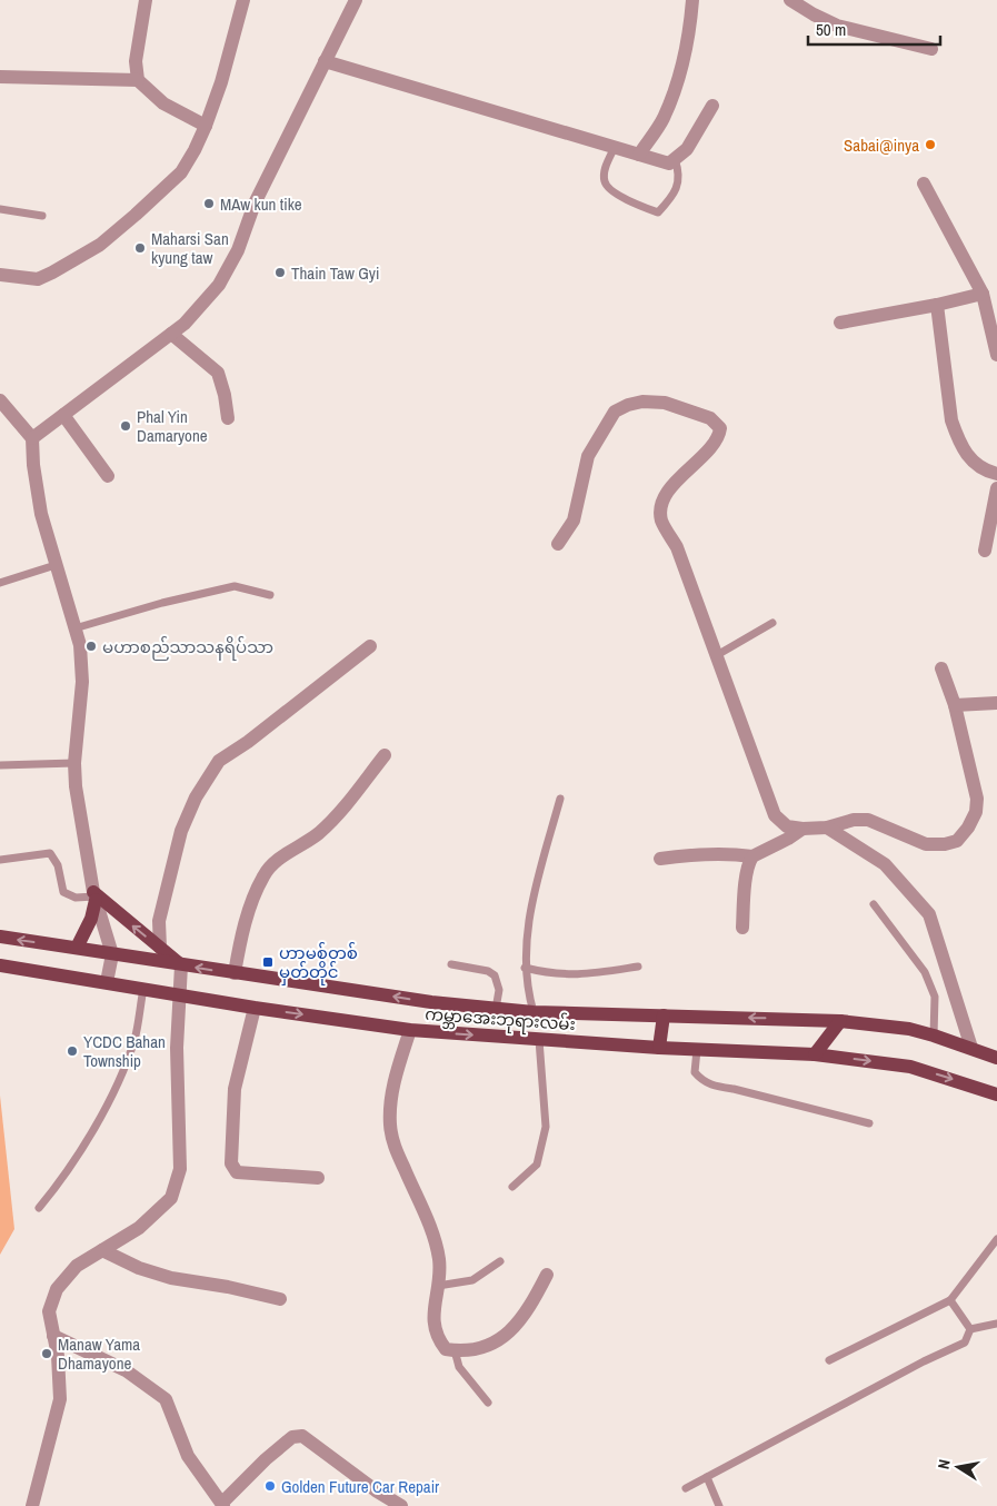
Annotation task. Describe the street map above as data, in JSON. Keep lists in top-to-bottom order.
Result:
{
  "streets": {
    "main road": ["ကမ္ဘာအေးဘုရားလမ်း"]
  },
  "places": {
    "other": [
      "Sabai@inya",
      "MAw kun tike",
      "Maharsi San kyung taw",
      "Thain Taw Gyi",
      "Phal Yin Damaryone",
      "မဟာစည်သာသနရိပ်သာ",
      "YCDC Bahan Township",
      "Manaw Yama Dhamayone",
      "Golden Future Car Repair"
    ],
    "transit": ["ဟာမစ်တစ် မှတ်တိုင်"]
  },
  "scale_bar": "50 m",
  "north": "left"
}
